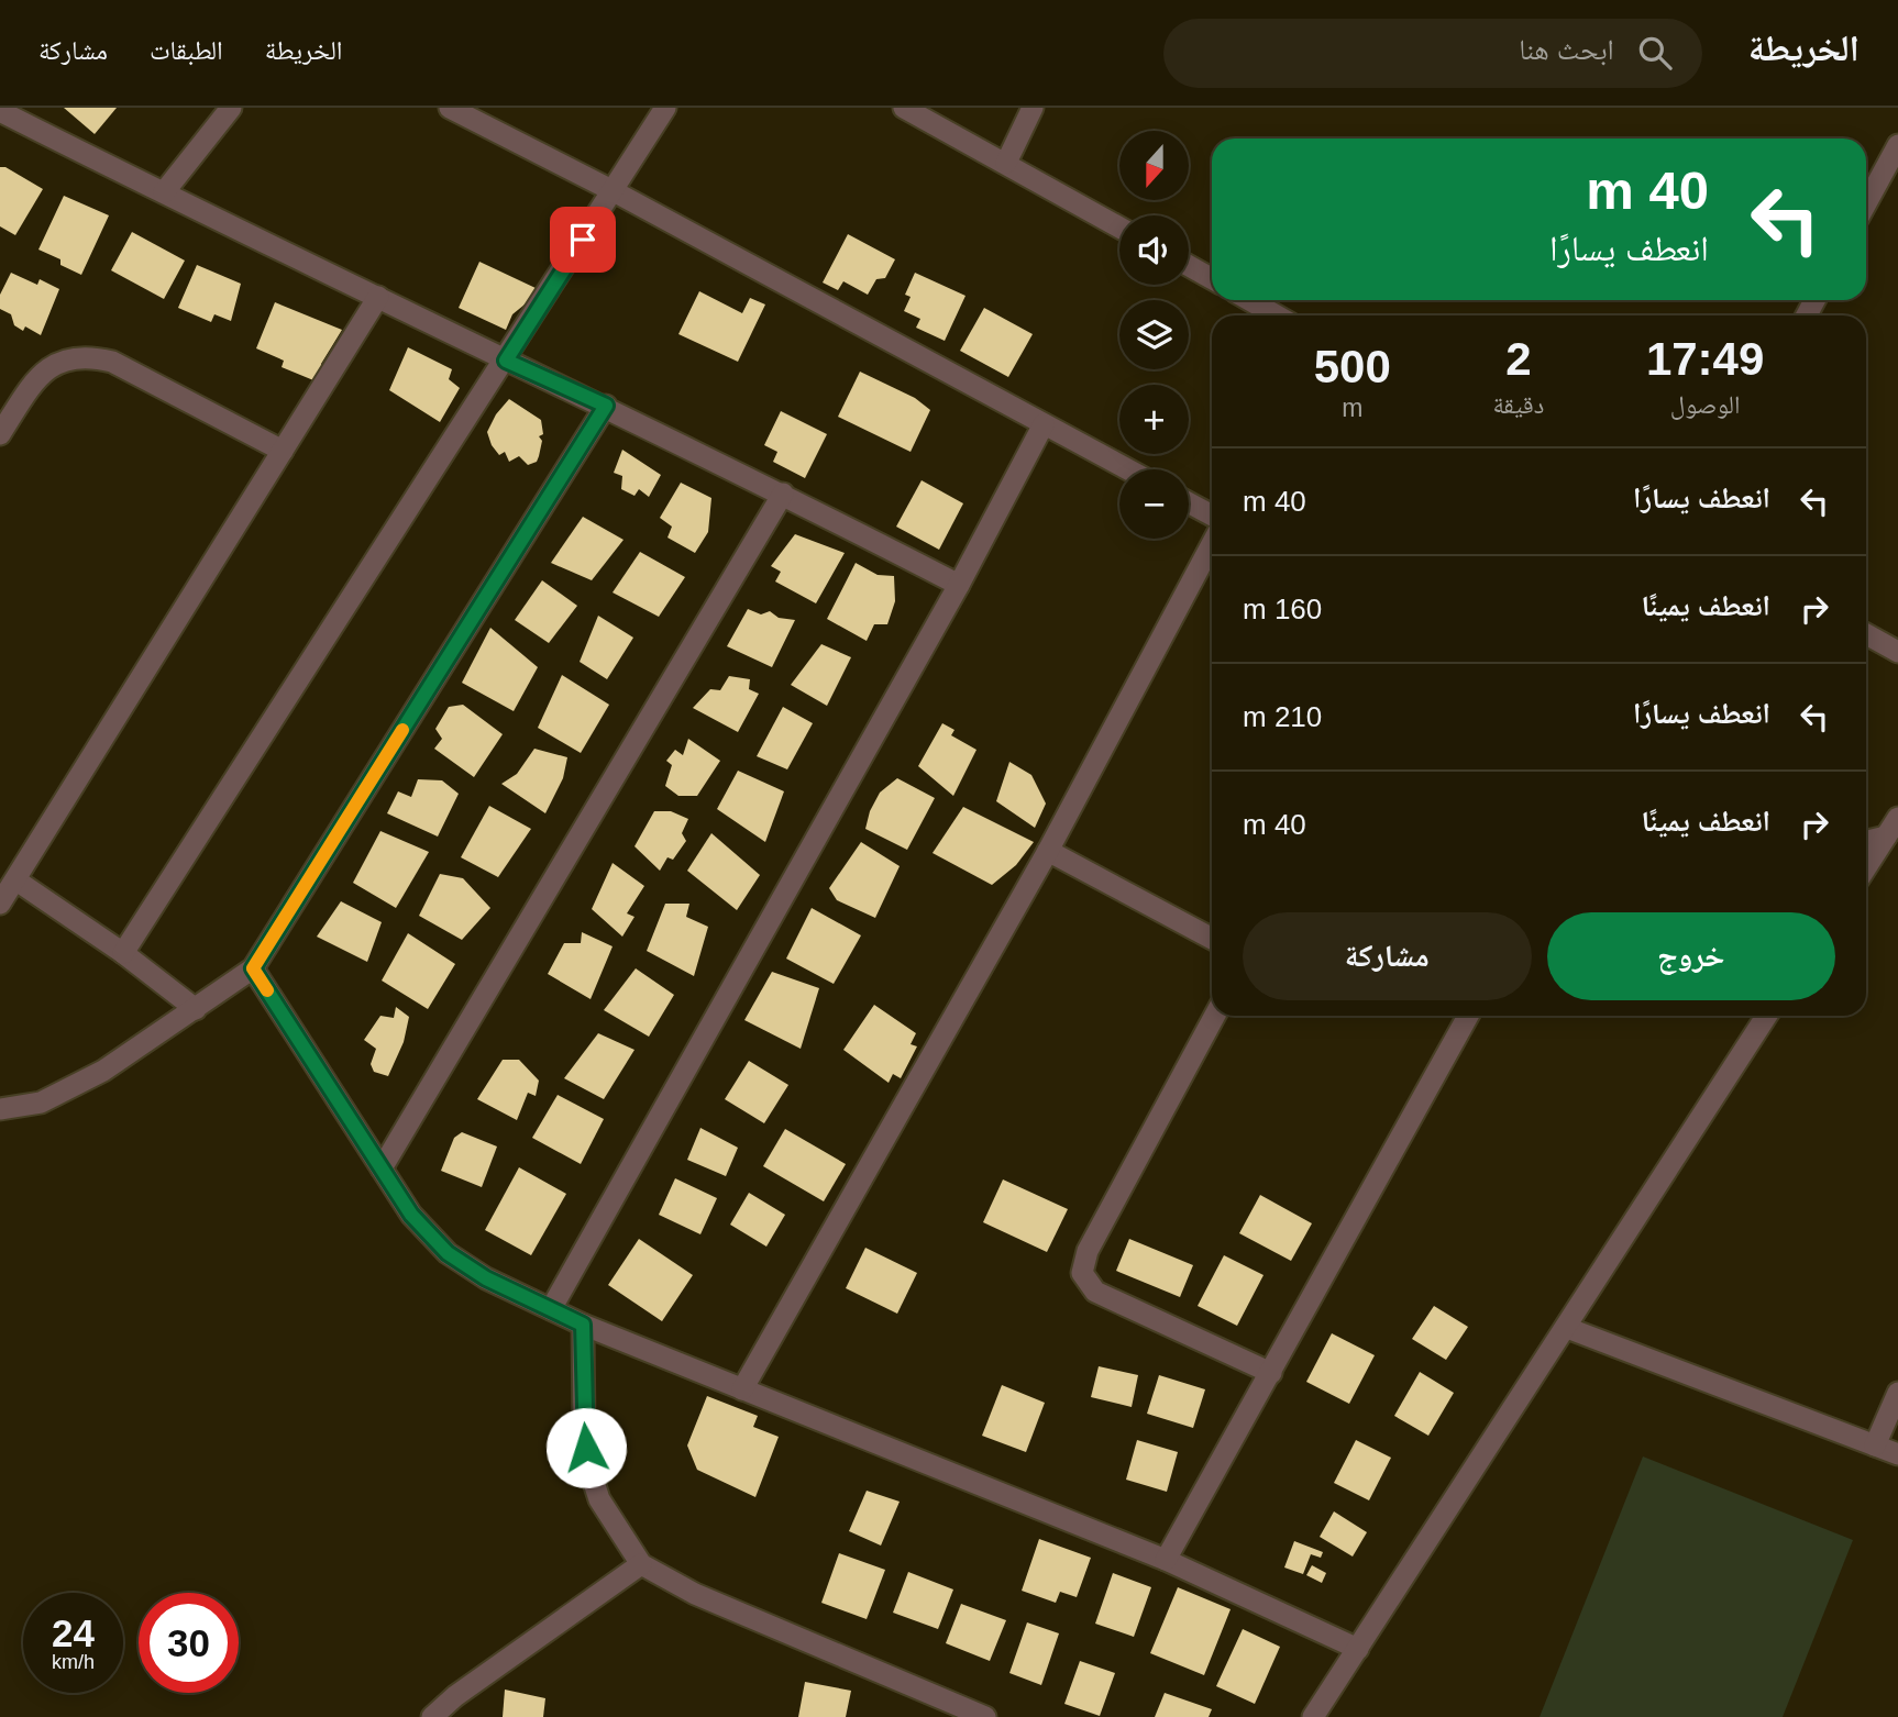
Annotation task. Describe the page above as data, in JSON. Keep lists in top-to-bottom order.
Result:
{
  "north": "bottom",
  "page": {
    "header": "الخريطة",
    "search": "ابحث هنا",
    "nav": ["الخريطة", "الطبقات", "مشاركة"],
    "map_buttons": ["+", "−"],
    "turn": ["40 m", "انعطف يسارًا"],
    "eta": [
      "17:49",
      "الوصول",
      "2",
      "دقيقة",
      "500",
      "m"
    ],
    "list": [
      {
        "name": "انعطف يسارًا",
        "value": "40 m"
      },
      {
        "name": "انعطف يمينًا",
        "value": "160 m"
      },
      {
        "name": "انعطف يسارًا",
        "value": "210 m"
      },
      {
        "name": "انعطف يمينًا",
        "value": "40 m"
      }
    ],
    "buttons": ["خروج", "مشاركة"],
    "speed": "24 km/h",
    "limit": "30"
  }
}
